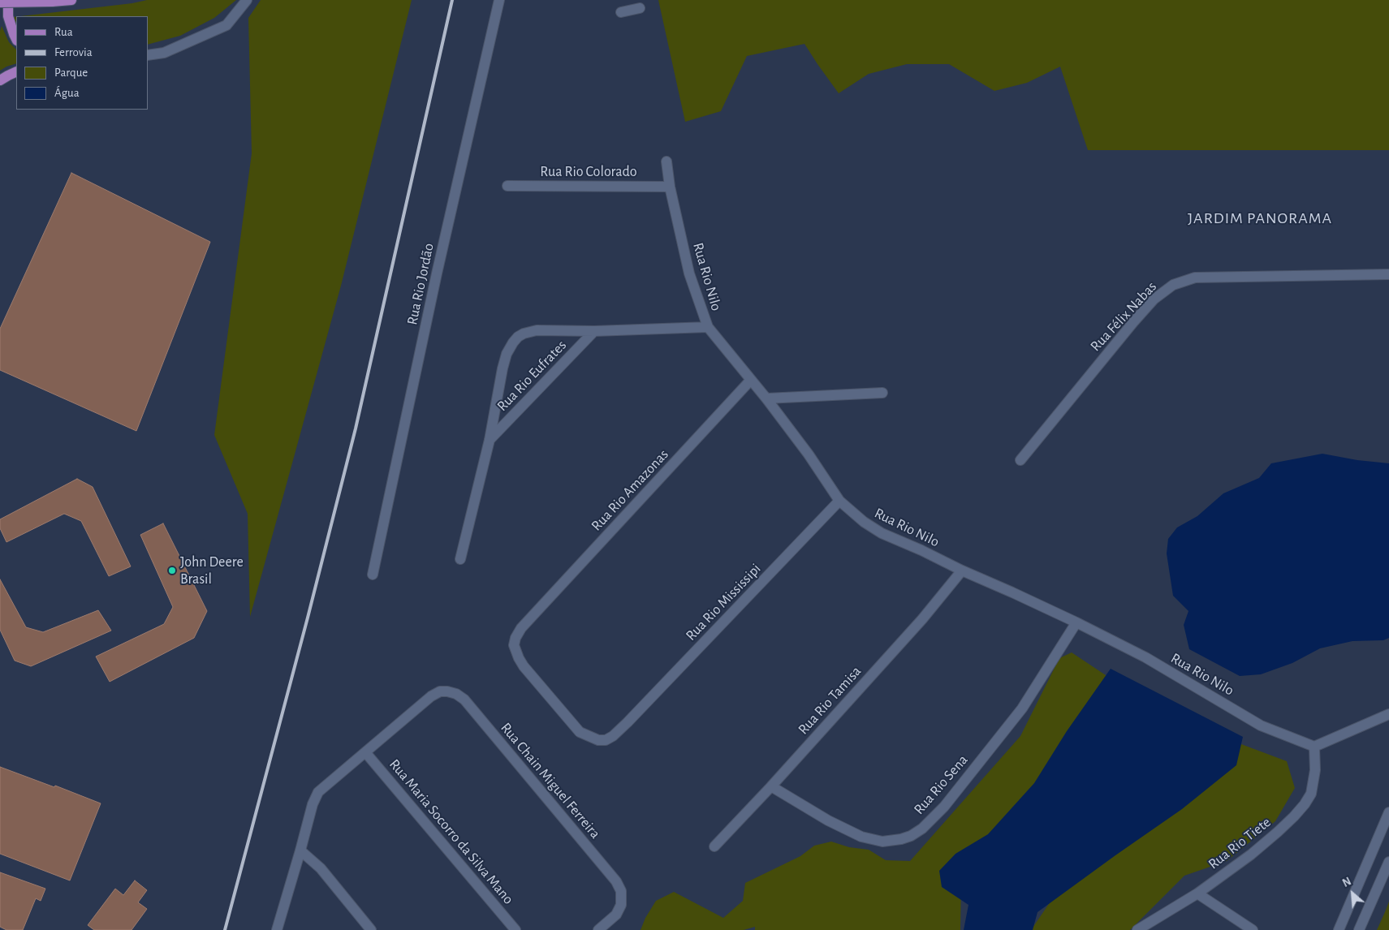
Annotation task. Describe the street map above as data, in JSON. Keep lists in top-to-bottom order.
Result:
{
  "streets": {
    "street": [
      "Rua Rio Colorado",
      "Rua Rio Nilo",
      "Rua Rio Jordão",
      "Rua Félix Nabas",
      "Rua Rio Eufrates",
      "Rua Rio Amazonas",
      "Rua Rio Mississipi",
      "Rua Rio Tamisa",
      "Rua Chain Miguel Ferreira",
      "Rua Rio Sena",
      "Rua Maria Socorro da Silva Mano",
      "Rua Rio Tiete"
    ]
  },
  "crossings": [
    ["Rua Rio Colorado", "Rua Rio Nilo"],
    ["Rua Rio Nilo", "Rua Rio Eufrates"],
    ["Rua Rio Nilo", "Rua Rio Amazonas"],
    ["Rua Rio Nilo", "Rua Rio Mississipi"],
    ["Rua Rio Nilo", "Rua Rio Tamisa"],
    ["Rua Rio Nilo", "Rua Rio Sena"],
    ["Rua Rio Nilo", "Rua Rio Tiete"],
    ["Rua Rio Amazonas", "Rua Rio Mississipi"],
    ["Rua Rio Tamisa", "Rua Rio Sena"],
    ["Rua Chain Miguel Ferreira", "Rua Maria Socorro da Silva Mano"]
  ],
  "districts": ["JARDIM PANORAMA"],
  "places": ["John Deere Brasil"],
  "legend": [
    "Rua",
    "Ferrovia",
    "Parque",
    "Água"
  ],
  "north": "top left"
}
